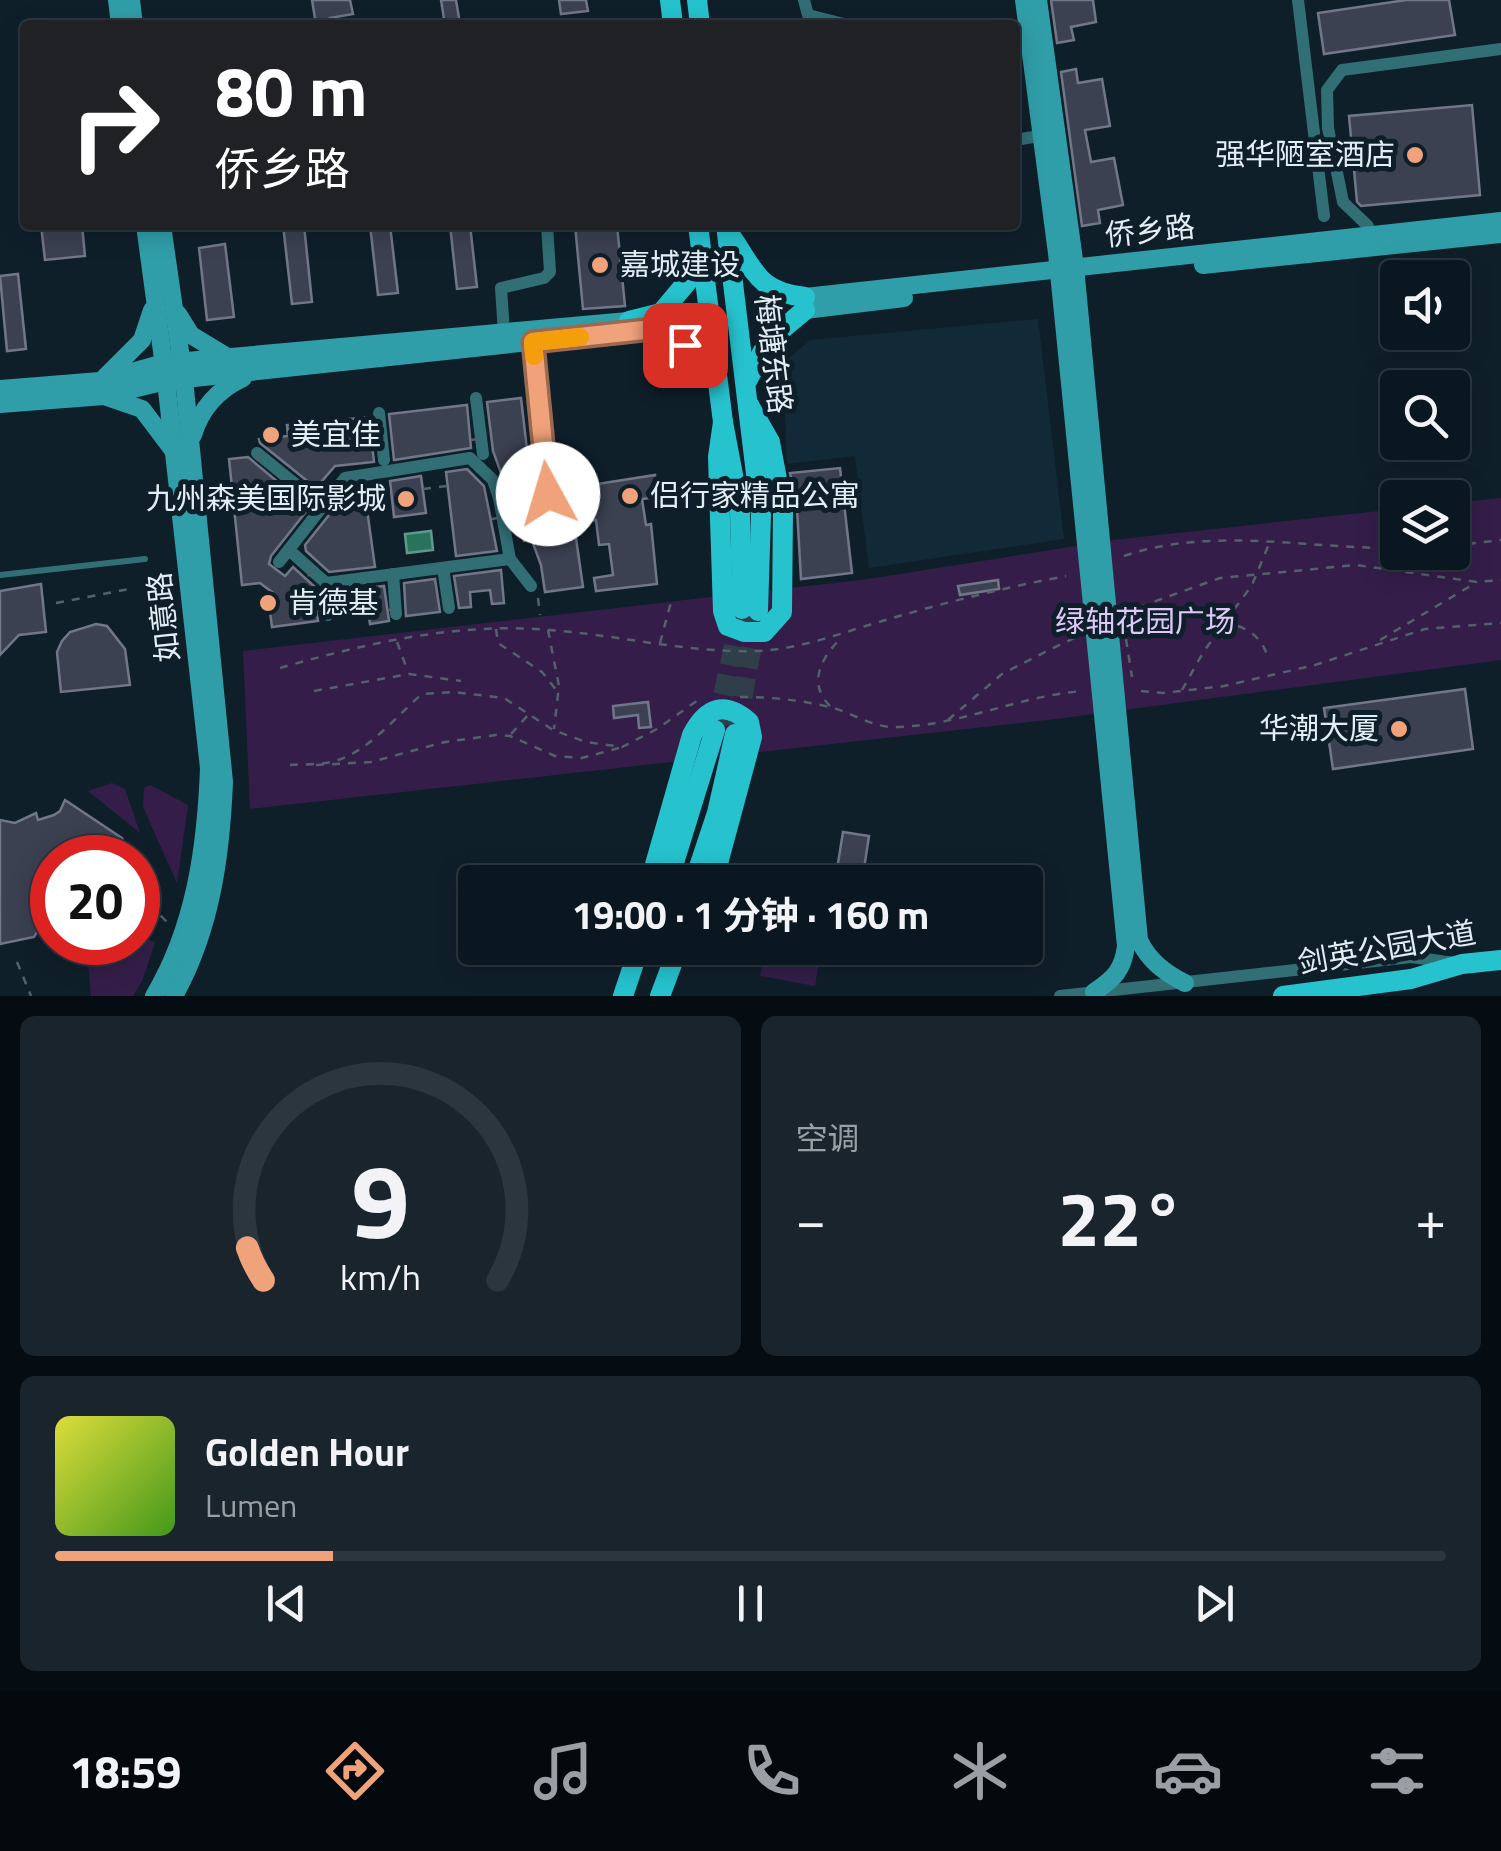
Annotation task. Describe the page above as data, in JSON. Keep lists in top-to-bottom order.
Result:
{
  "streets": {
    "main road": ["梅塘东路", "剑英公园大道"],
    "street": ["侨乡路", "如意路"]
  },
  "parks": ["绿轴花园广场"],
  "places": [
    "强华陋室酒店",
    "嘉城建设",
    "美宜佳",
    "侣行家精品公寓",
    "九州森美国际影城",
    "肯德基",
    "华潮大厦"
  ],
  "page": {
    "turn": ["80 m", "侨乡路"],
    "limit": "20",
    "trip": "19:00 · 1 分钟 · 160 m",
    "tile": "空调",
    "heat": ["−", "22°", "+"],
    "song": ["Golden Hour", "Lumen"],
    "tabs": "18:59",
    "gauge": ["9", "km/h"]
  }
}
